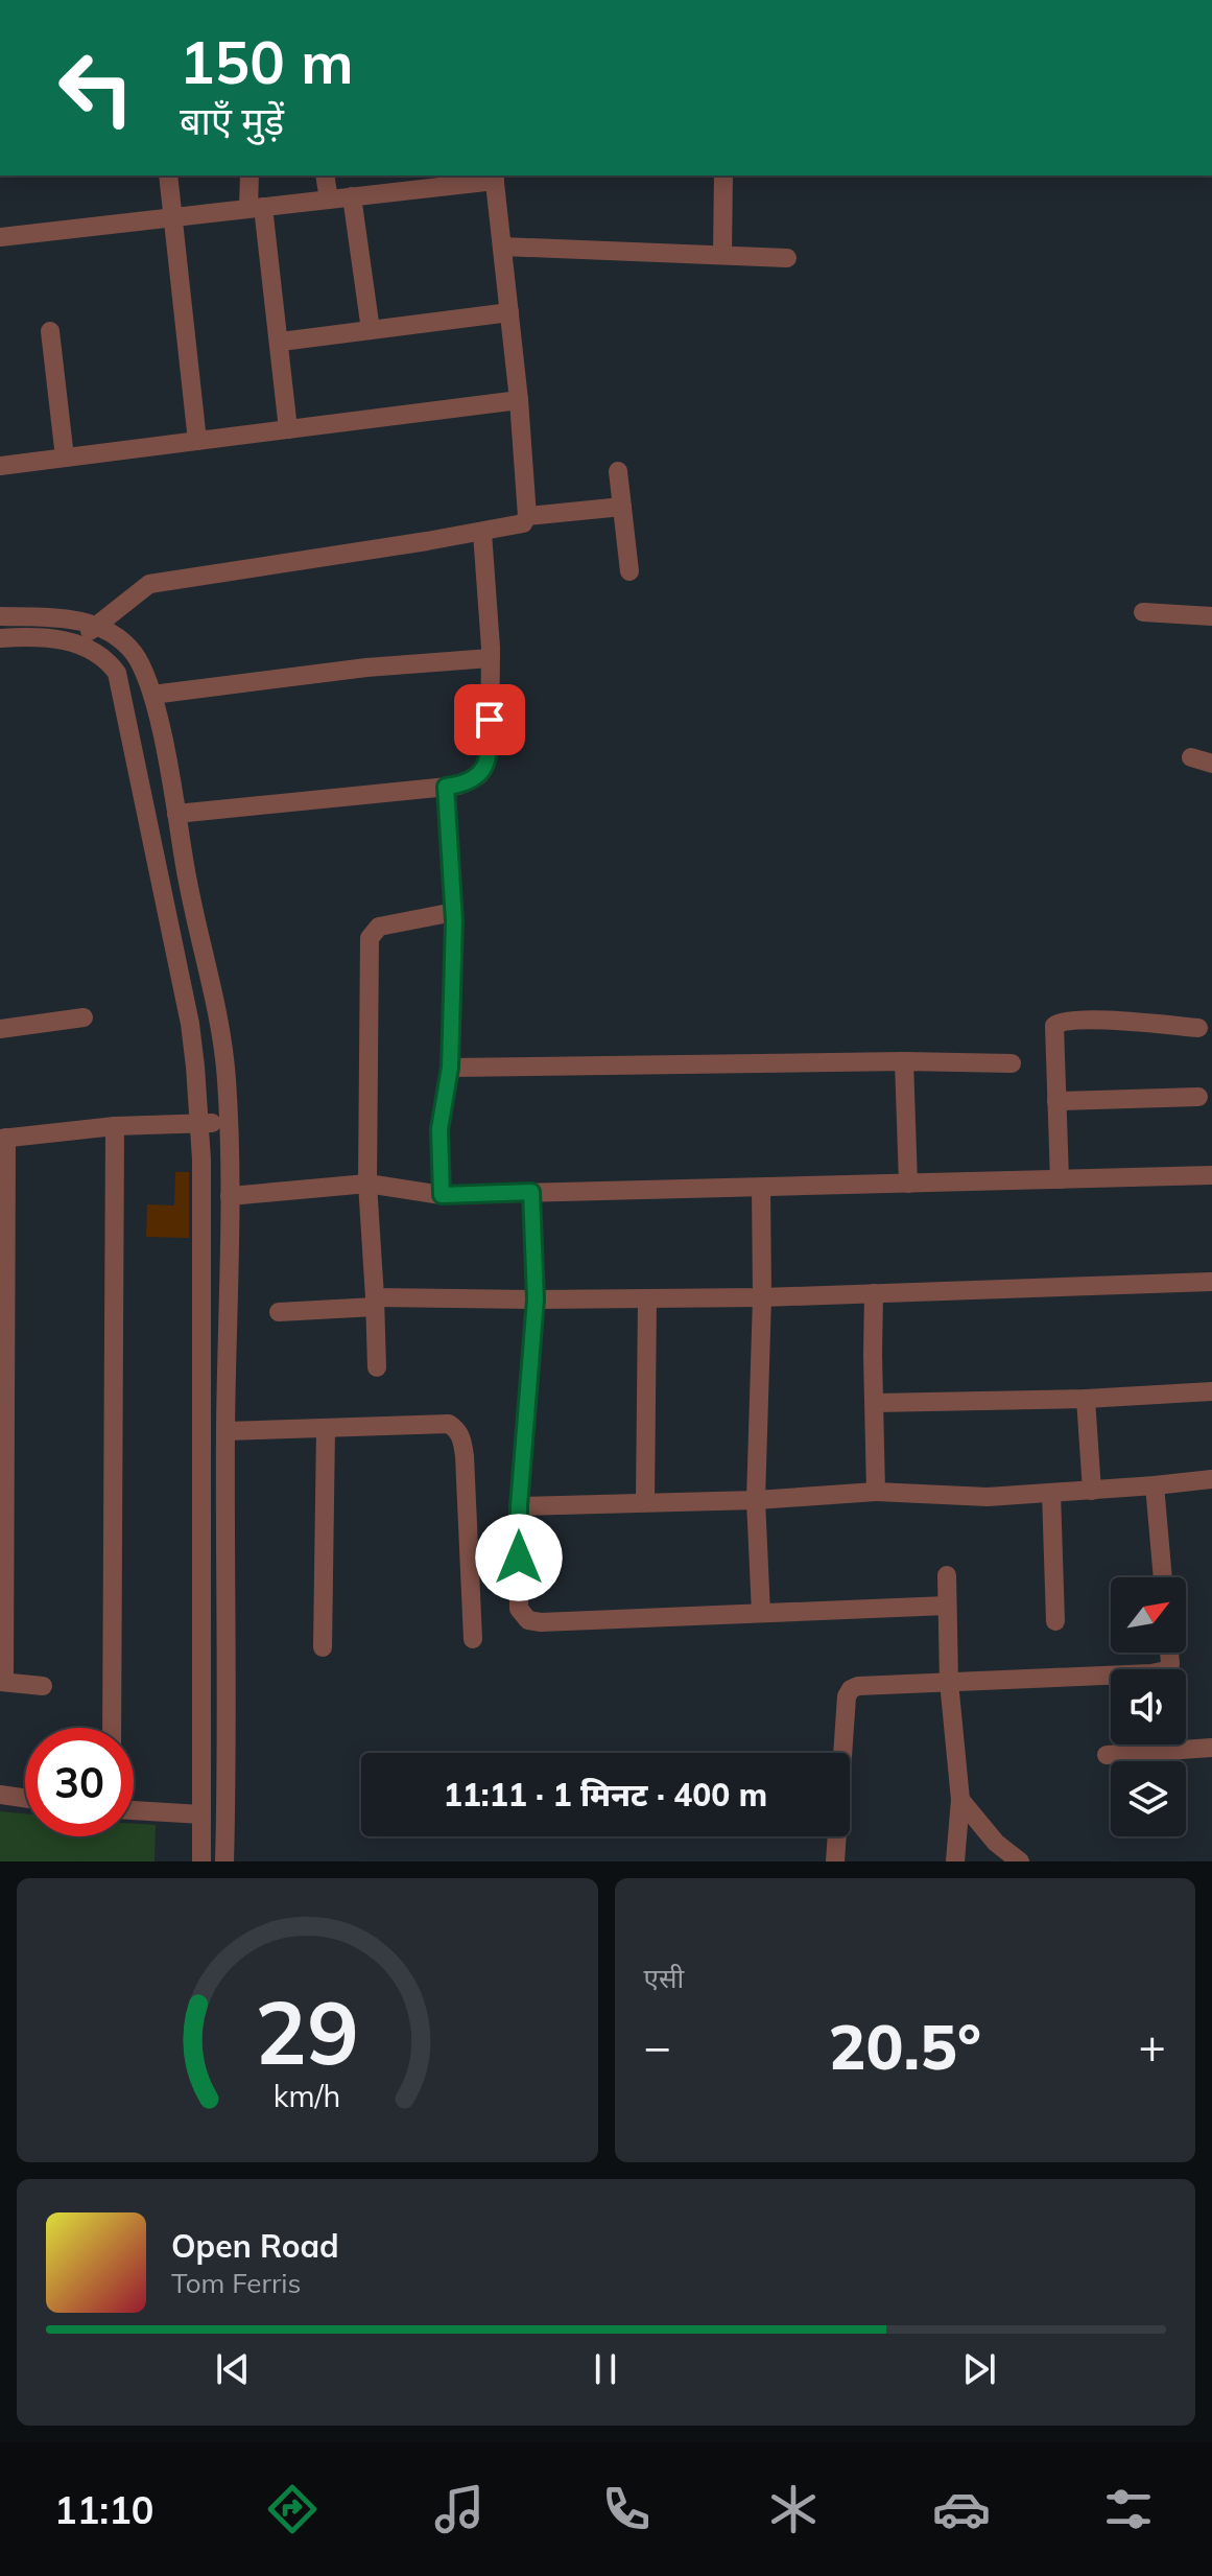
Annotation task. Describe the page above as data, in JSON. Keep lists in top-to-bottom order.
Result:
{
  "north": "top right",
  "page": {
    "turn": ["150 m", "बाएँ मुड़ें"],
    "limit": "30",
    "trip": "11:11 · 1 मिनट · 400 m",
    "tile": "एसी",
    "heat": ["−", "20.5°", "+"],
    "song": ["Open Road", "Tom Ferris"],
    "tabs": "11:10",
    "gauge": ["29", "km/h"]
  }
}
